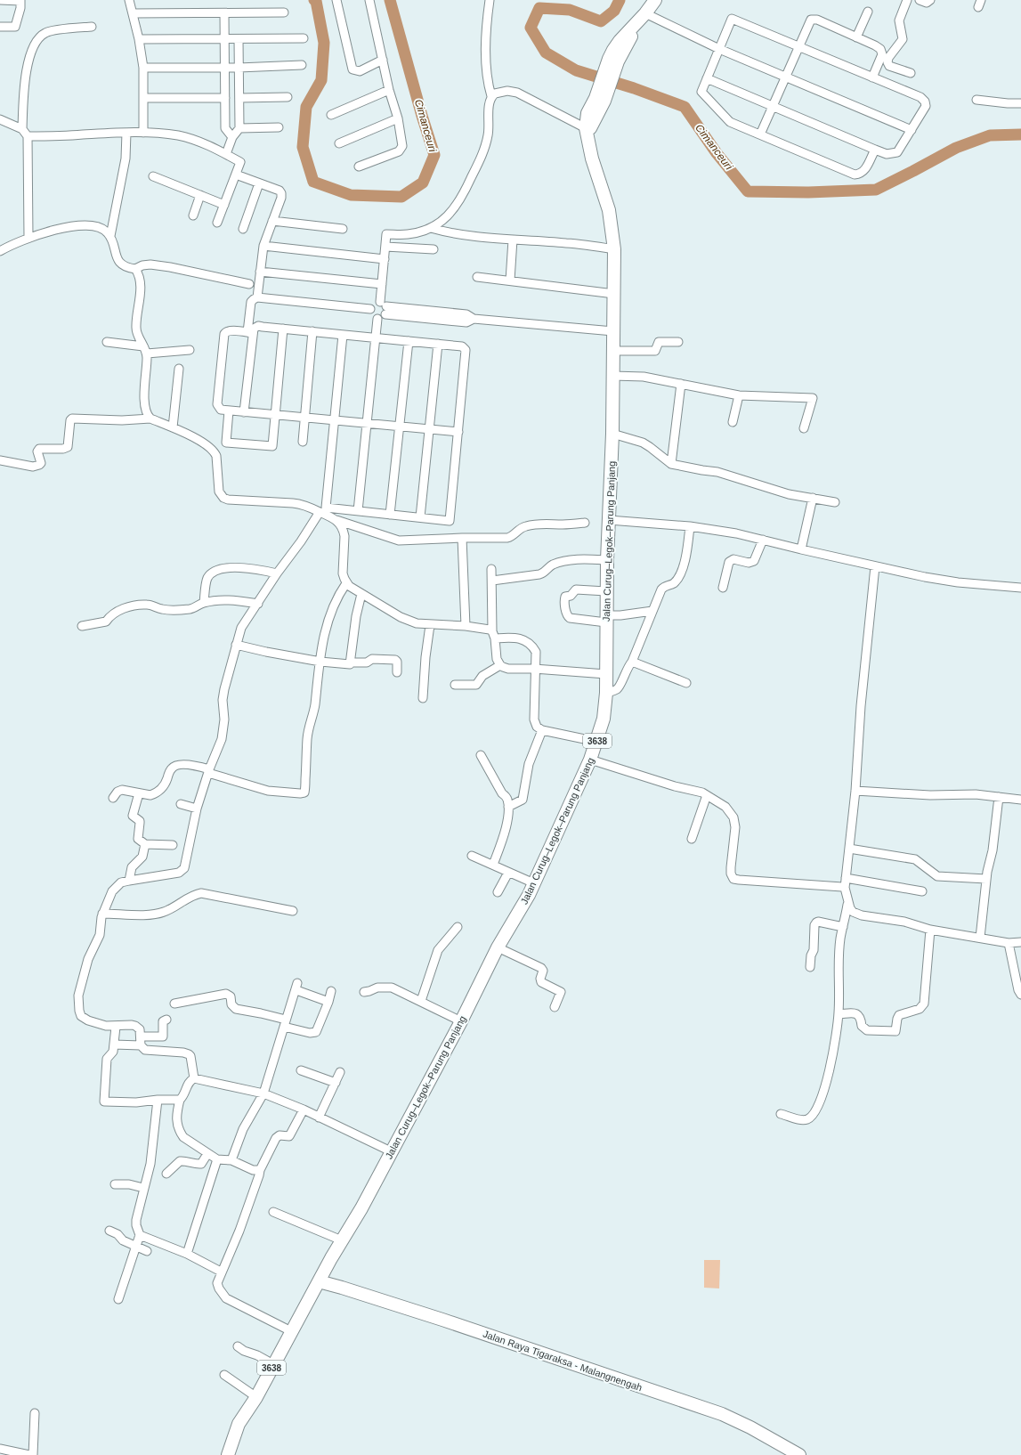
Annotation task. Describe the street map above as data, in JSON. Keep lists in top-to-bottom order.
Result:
{
  "streets": {
    "main road": ["Jalan Curug–Legok–Parung Panjang", "3638", "Jalan Raya Tigaraksa - Malangnengah"]
  },
  "crossings": [
    ["Jalan Curug–Legok–Parung Panjang", "Jalan Raya Tigaraksa - Malangnengah"]
  ],
  "water": ["Cimanceuri"]
}
